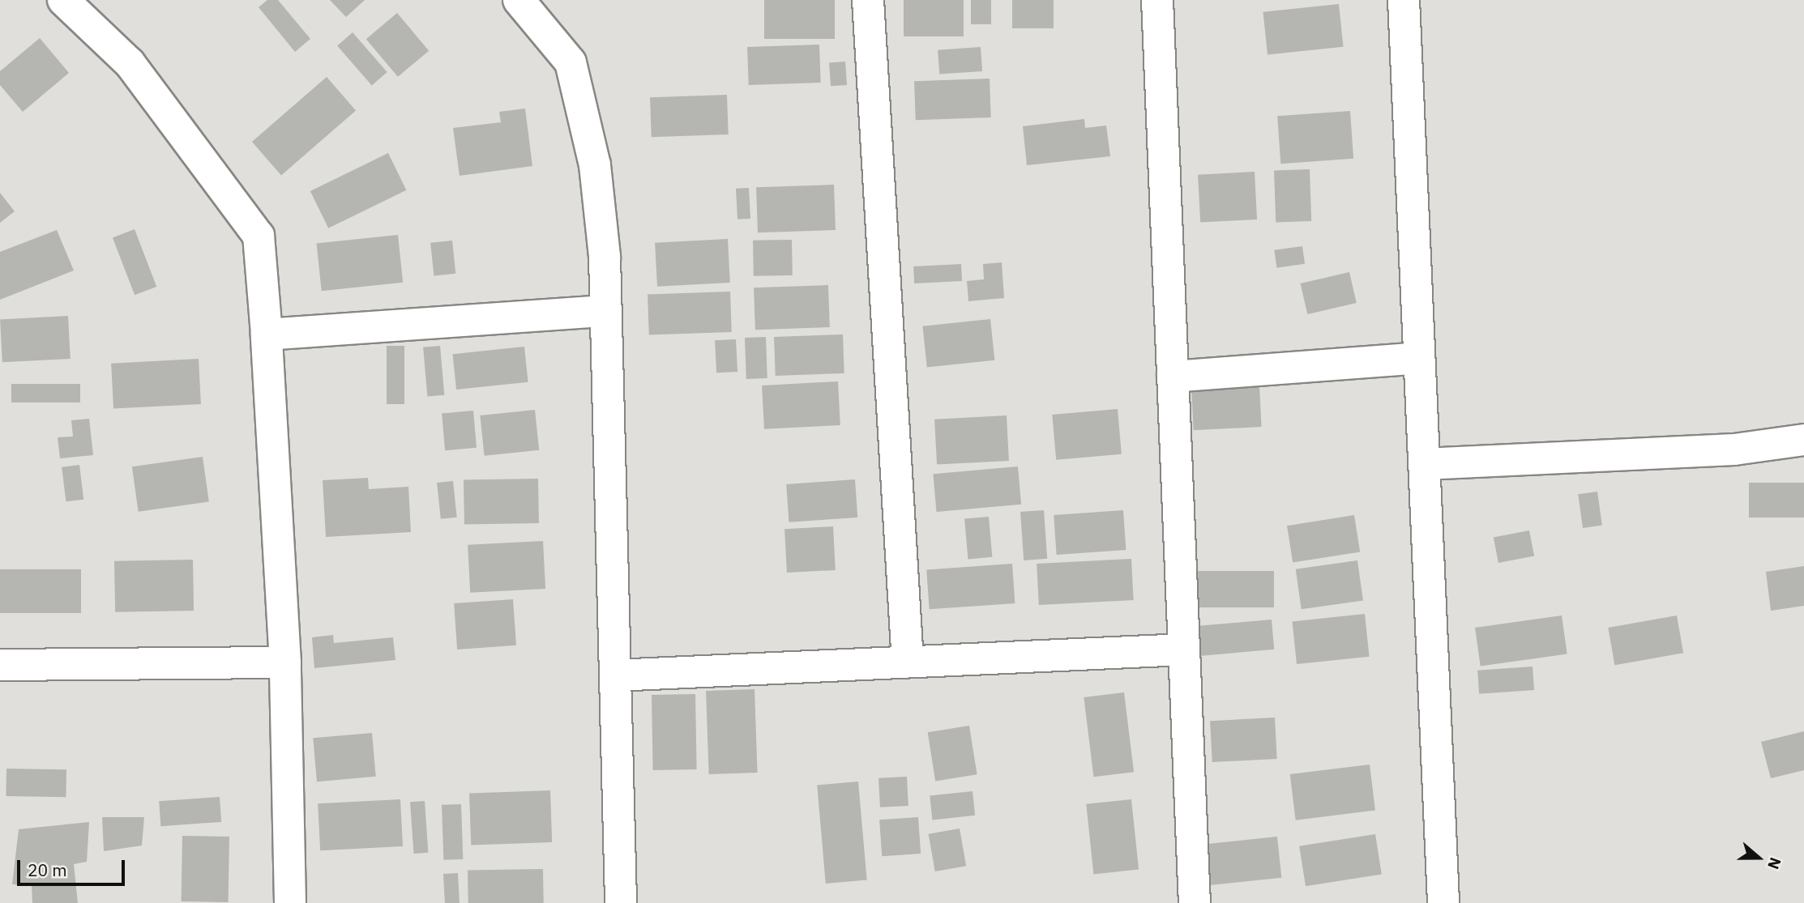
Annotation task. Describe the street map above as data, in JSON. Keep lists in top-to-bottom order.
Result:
{
  "scale_bar": "20 m",
  "north": "right"
}
